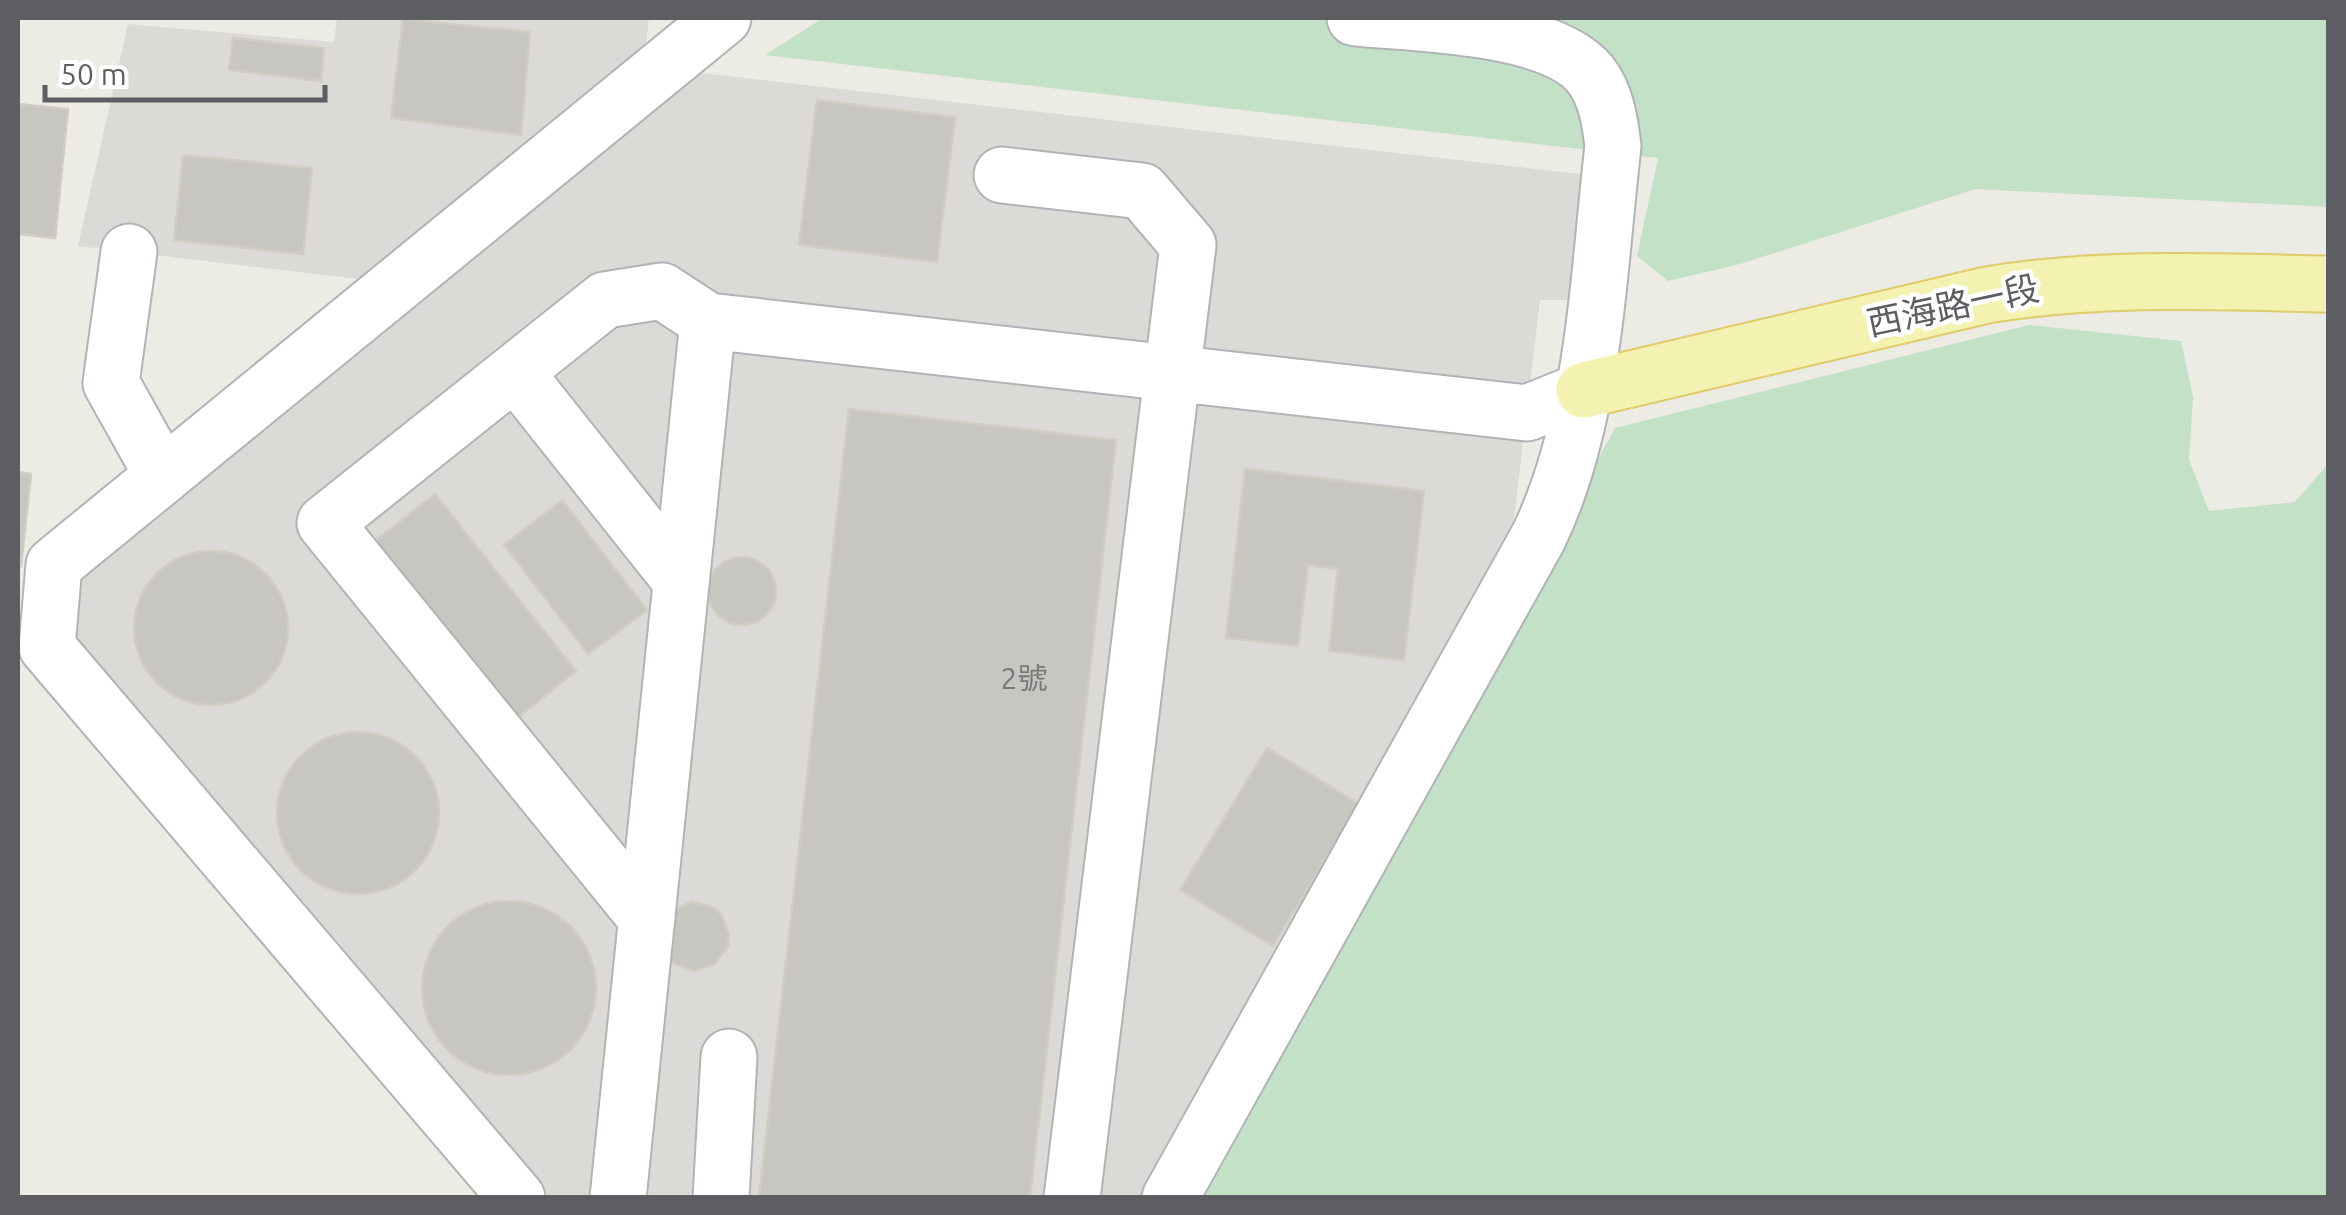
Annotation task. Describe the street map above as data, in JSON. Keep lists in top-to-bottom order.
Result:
{
  "streets": {
    "main road": ["西海路一段"]
  },
  "house_numbers": ["2號"],
  "scale_bar": "50 m"
}
